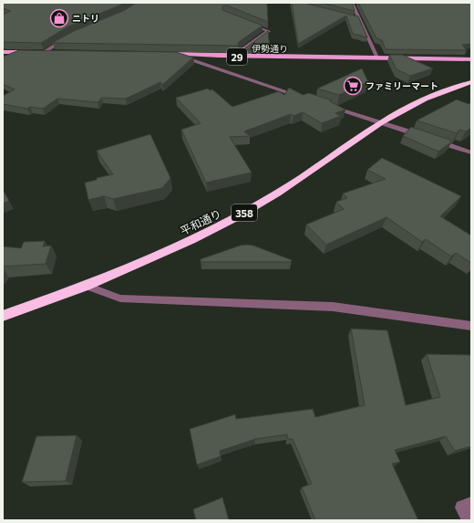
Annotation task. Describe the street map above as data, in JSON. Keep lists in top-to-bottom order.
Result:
{
  "streets": {
    "highway": ["358", "平和通り"],
    "main road": ["伊勢通り", "29"]
  },
  "places": {
    "shop": ["ニトリ"],
    "supermarket": ["ファミリーマート"]
  }
}
